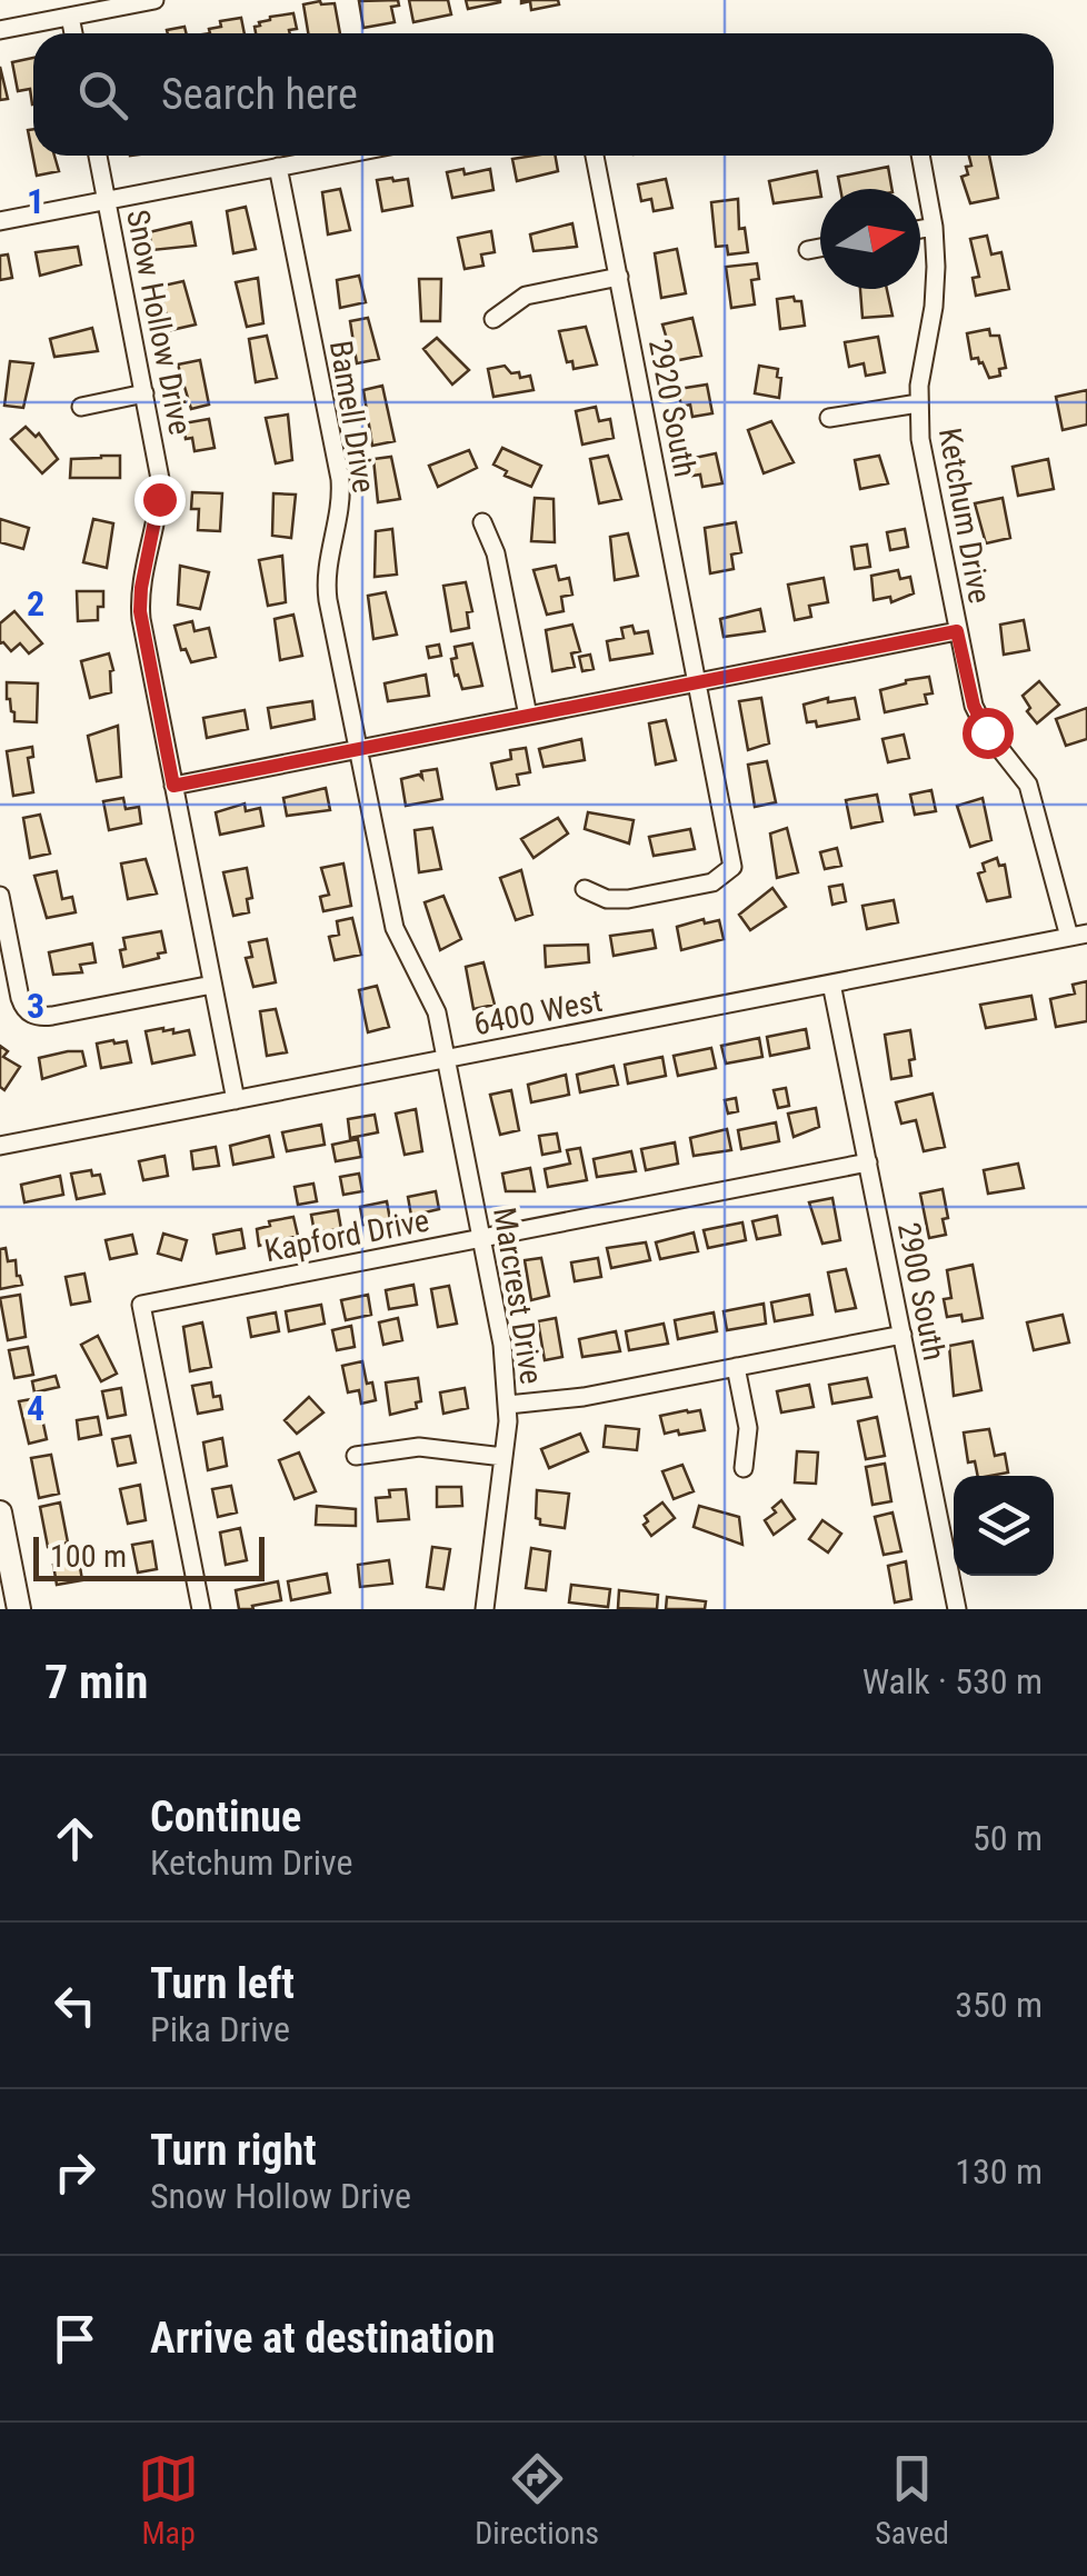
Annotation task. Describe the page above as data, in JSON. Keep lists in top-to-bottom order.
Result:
{
  "streets": {
    "street": [
      "Snow Hollow Drive",
      "2920 South",
      "Bamell Drive",
      "Ketchum Drive",
      "6400 West",
      "Kapford Drive",
      "2900 South",
      "Marcrest Drive"
    ]
  },
  "crossings": [
    ["Snow Hollow Drive", "6400 West"],
    ["Bamell Drive", "6400 West"],
    ["Bamell Drive", "Marcrest Drive"],
    ["Ketchum Drive", "6400 West"],
    ["6400 West", "2900 South"],
    ["6400 West", "Marcrest Drive"],
    ["Kapford Drive", "2900 South"],
    ["Kapford Drive", "Marcrest Drive"]
  ],
  "scale_bar": "100 m",
  "north": "right",
  "page": {
    "search": "Search here",
    "scale": "100 m",
    "heading": ["7 min", "Walk · 530 m"],
    "list": [
      ["Continue", "Ketchum Drive", "50 m"],
      ["Turn left", "Pika Drive", "350 m"],
      ["Turn right", "Snow Hollow Drive", "130 m"],
      "Arrive at destination"
    ],
    "nav": ["Map", "Directions", "Saved"]
  },
  "grid": {
    "rows": [
      "1",
      "2",
      "3",
      "4"
    ]
  }
}
